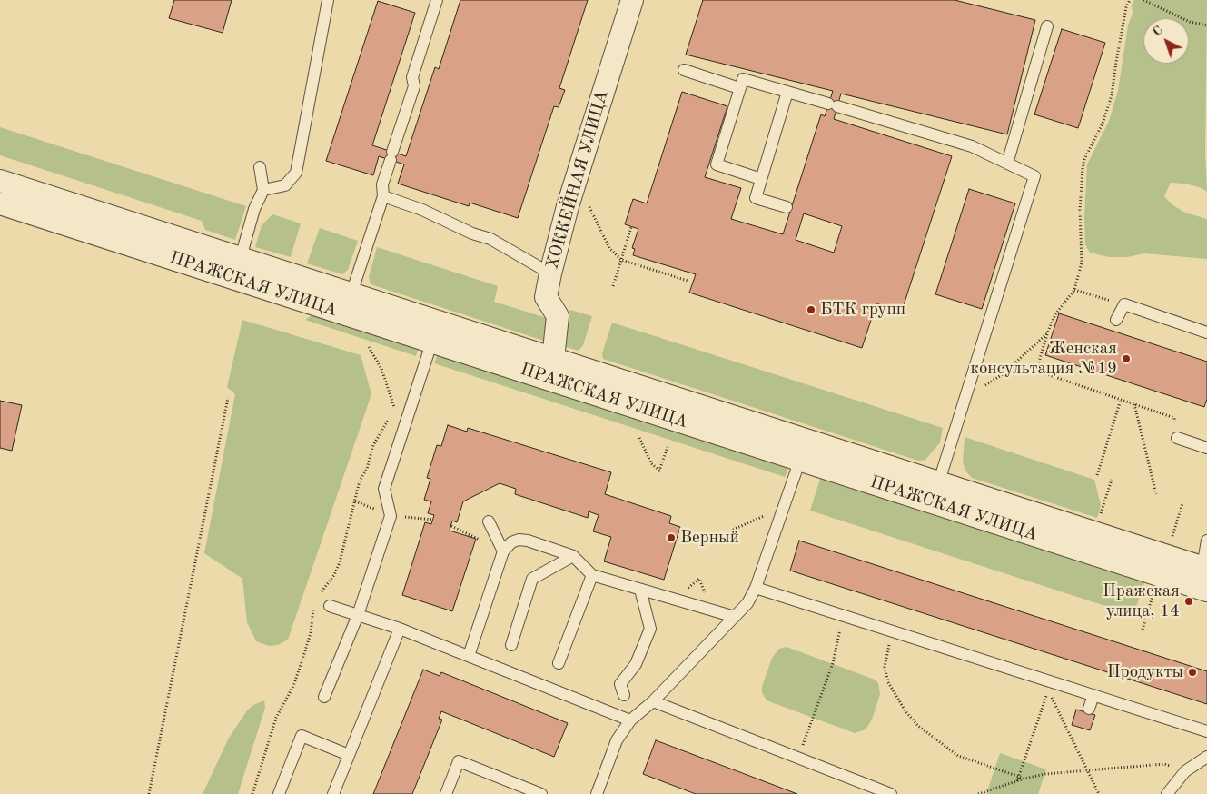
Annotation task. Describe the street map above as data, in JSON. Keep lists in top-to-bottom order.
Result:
{
  "streets": {
    "street": ["ХОККЕЙНАЯ УЛИЦА", "ПРАЖСКАЯ УЛИЦА"]
  },
  "crossings": [
    ["ХОККЕЙНАЯ УЛИЦА", "ПРАЖСКАЯ УЛИЦА"]
  ],
  "places": [
    "БТК групп",
    "Женская консультация №19",
    "Верный",
    "Пражская улица, 14",
    "Продукты"
  ],
  "north": "top left"
}
